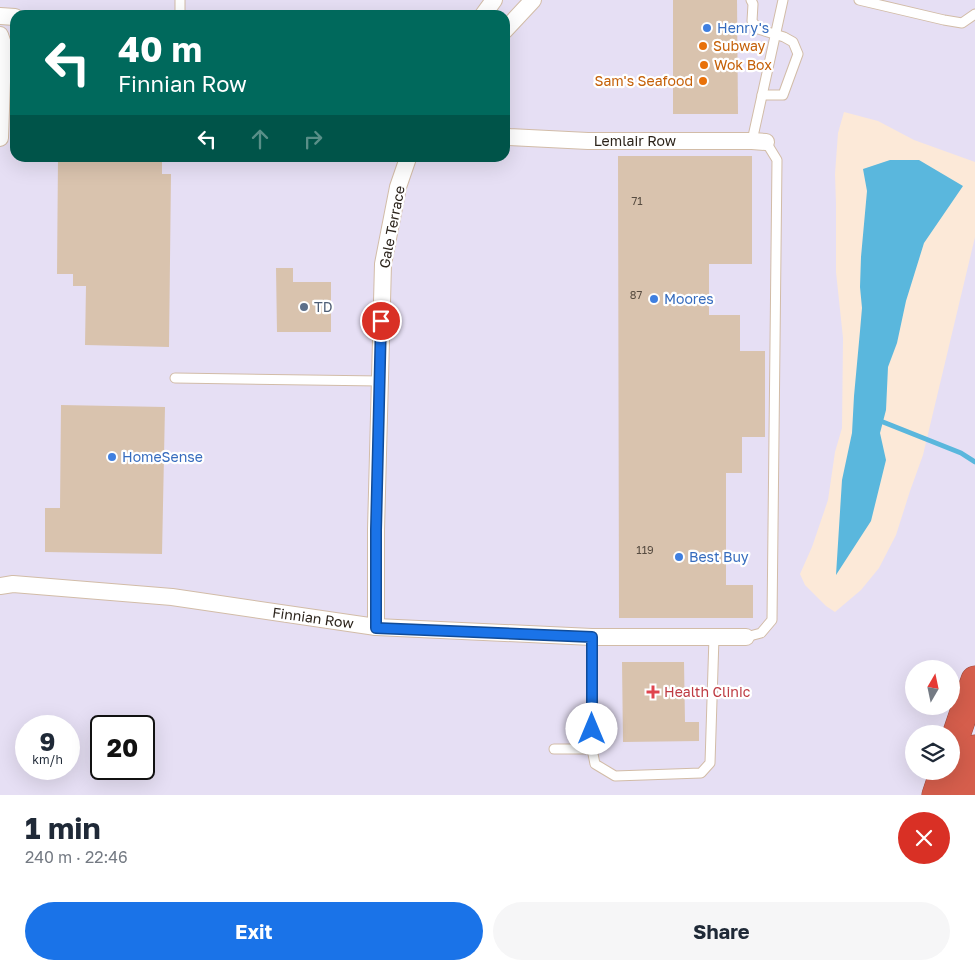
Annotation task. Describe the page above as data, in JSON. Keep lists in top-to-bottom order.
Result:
{
  "streets": {
    "street": ["Lemlair Row", "Gale Terrace", "Finnian Row"]
  },
  "crossings": [
    ["Gale Terrace", "Finnian Row"]
  ],
  "places": {
    "other": [
      "Henry's",
      "Subway",
      "Wok Box",
      "Sam's Seafood",
      "Moores",
      "TD",
      "HomeSense",
      "Best Buy"
    ],
    "health": ["Health Clinic"]
  },
  "house_numbers": ["71", "87", "119"],
  "north": "top",
  "page": {
    "turn": ["40 m", "Finnian Row"],
    "speed": "9 km/h",
    "limit": "20",
    "heading": ["1 min", "240 m · 22:46"],
    "buttons": ["Exit", "Share"]
  }
}
